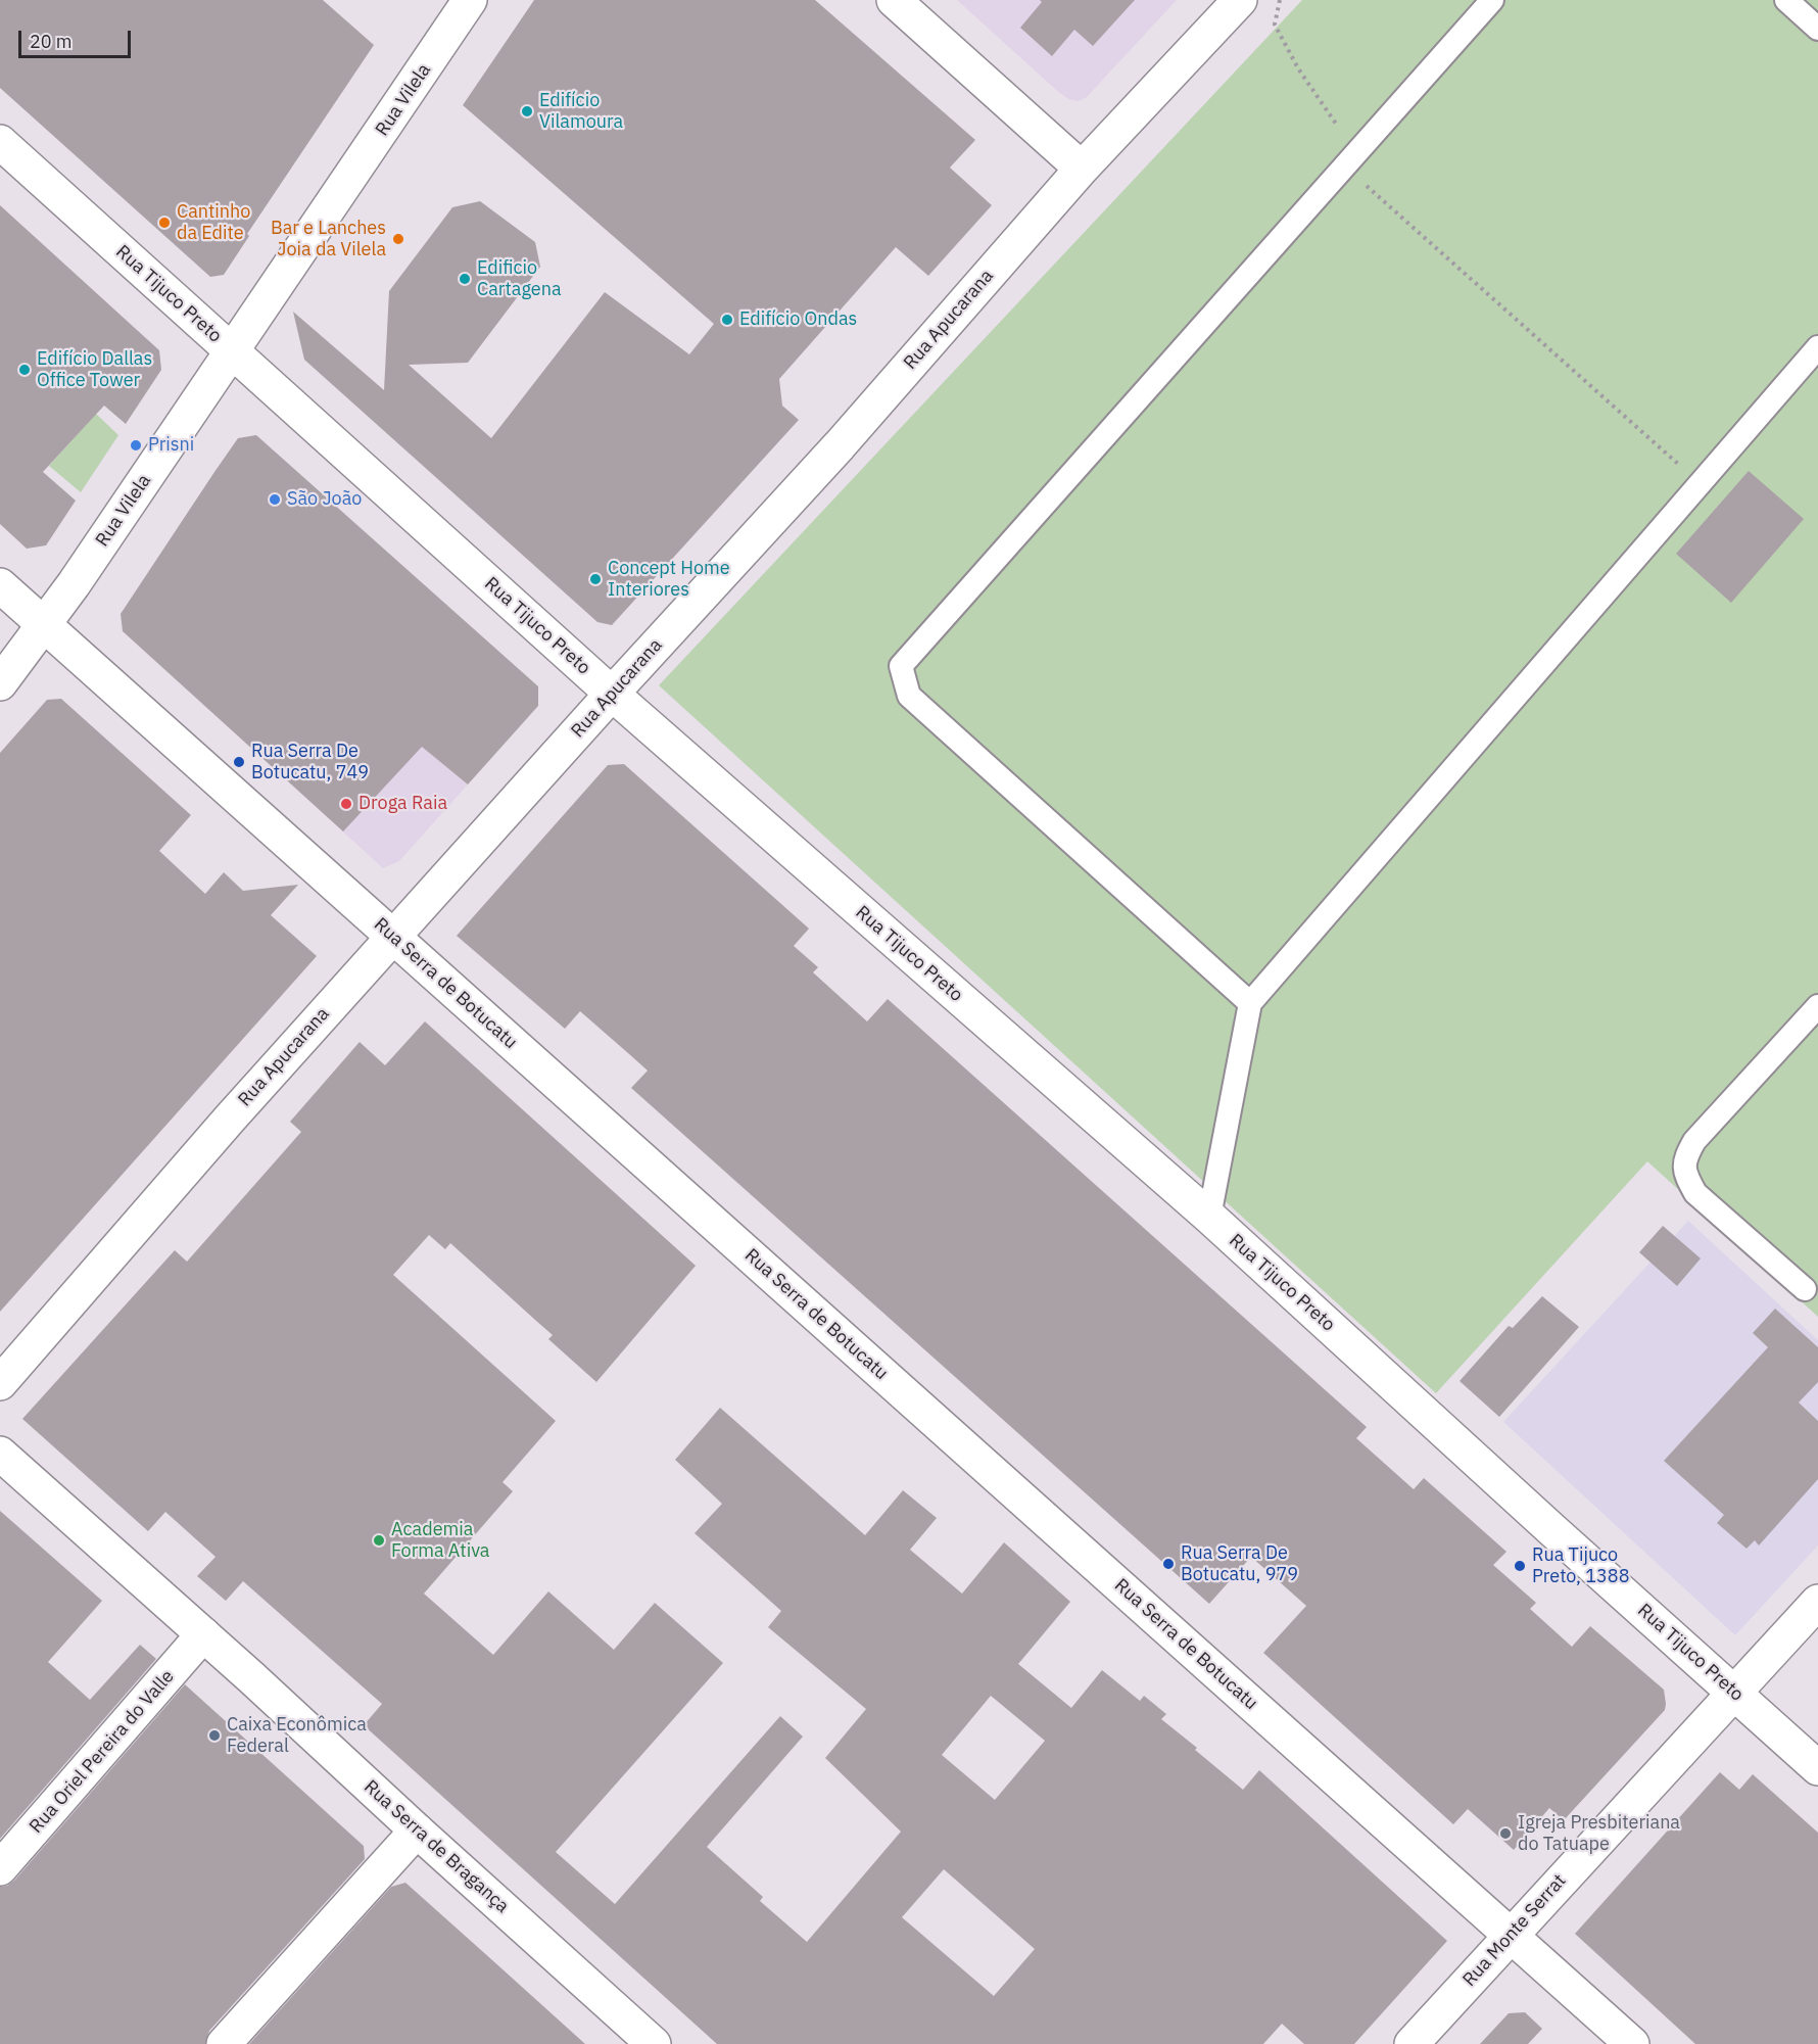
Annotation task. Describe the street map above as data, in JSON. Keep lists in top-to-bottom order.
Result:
{
  "streets": {
    "street": [
      "Rua Vilela",
      "Rua Tijuco Preto",
      "Rua Apucarana",
      "Rua Serra de Botucatu",
      "Rua Oriel Pereira do Valle",
      "Rua Serra de Bragança",
      "Rua Monte Serrat"
    ]
  },
  "crossings": [
    ["Rua Vilela", "Rua Tijuco Preto"],
    ["Rua Vilela", "Rua Serra de Botucatu"],
    ["Rua Tijuco Preto", "Rua Apucarana"],
    ["Rua Tijuco Preto", "Rua Monte Serrat"],
    ["Rua Apucarana", "Rua Serra de Botucatu"],
    ["Rua Serra de Botucatu", "Rua Monte Serrat"],
    ["Rua Oriel Pereira do Valle", "Rua Serra de Bragança"]
  ],
  "places": [
    "Edifício Vilamoura",
    "Cantinho da Edite",
    "Bar e Lanches Joia da Vilela",
    "Edificio Cartagena",
    "Edifício Ondas",
    "Edifício Dallas Office Tower",
    "Prisni",
    "São João",
    "Concept Home Interiores",
    "Rua Serra De Botucatu, 749",
    "Droga Raia",
    "Academia Forma Ativa",
    "Rua Serra De Botucatu, 979",
    "Rua Tijuco Preto, 1388",
    "Caixa Econômica Federal",
    "Igreja Presbiteriana do Tatuape"
  ],
  "scale_bar": "20 m"
}
